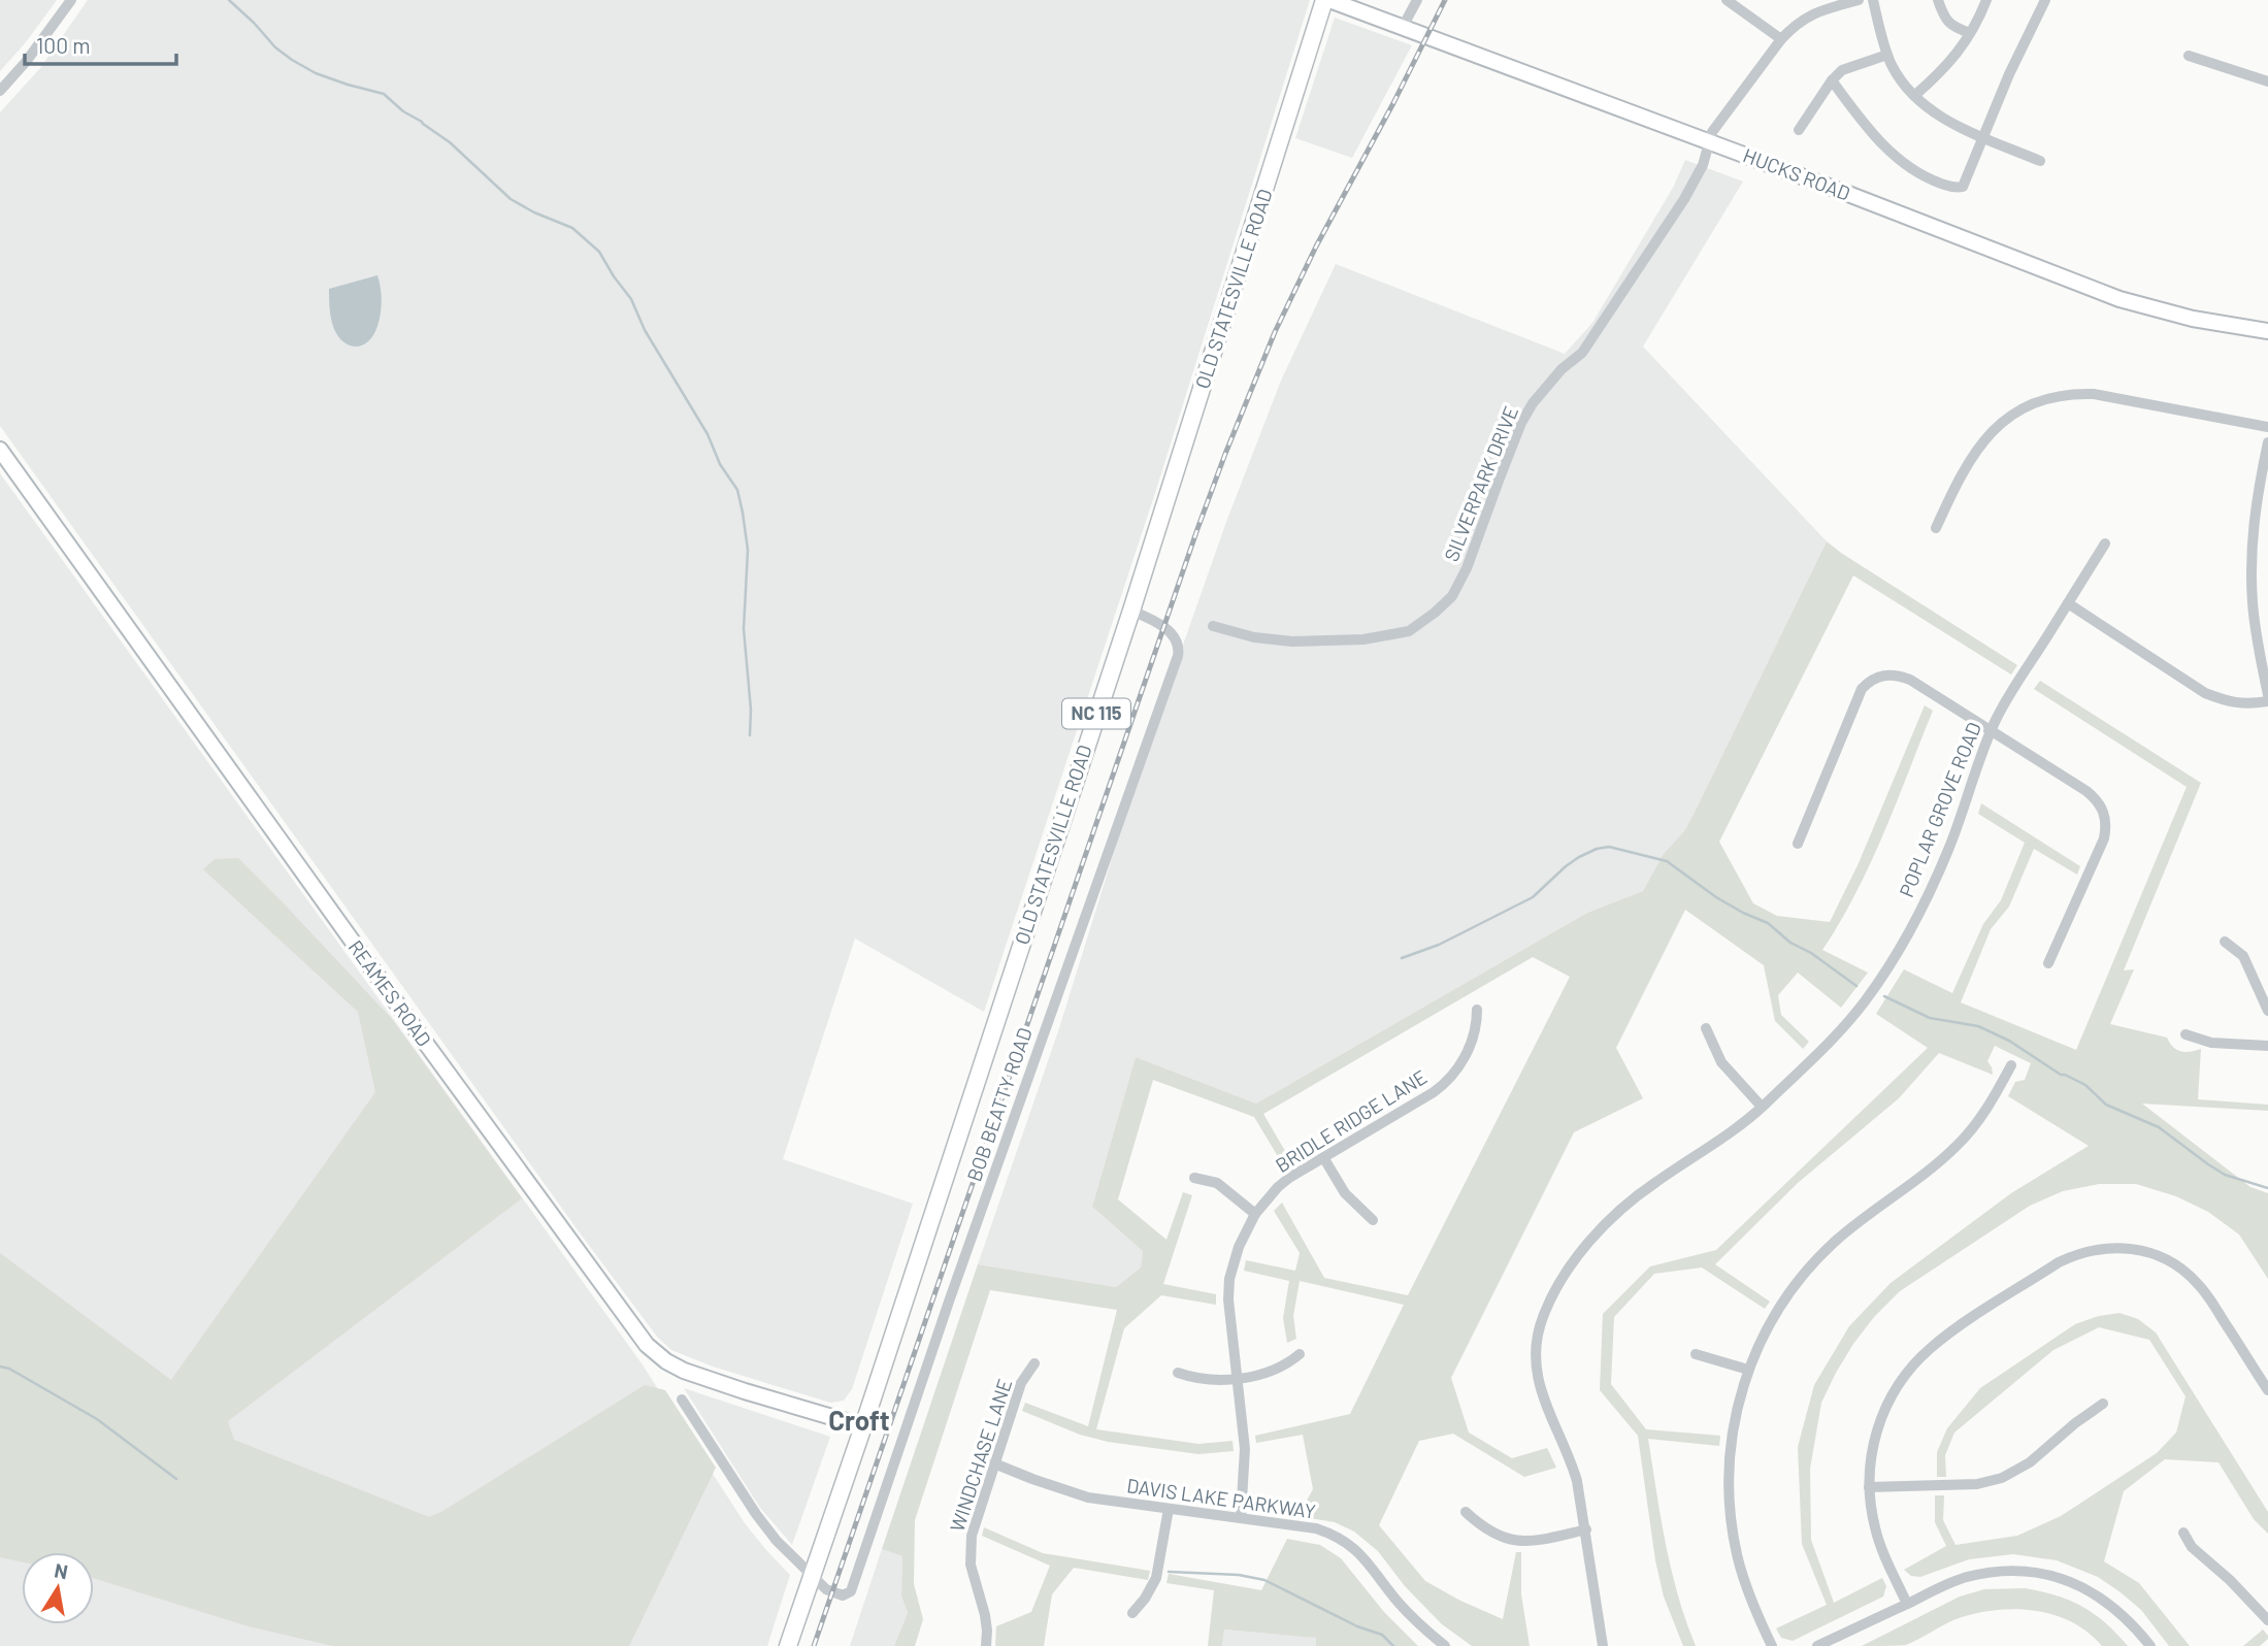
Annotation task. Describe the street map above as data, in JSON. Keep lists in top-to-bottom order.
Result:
{
  "streets": {
    "main road": [
      "HUCKS ROAD",
      "OLD STATESVILLE ROAD",
      "NC 115",
      "REAMES ROAD"
    ],
    "street": [
      "SILVERPARK DRIVE",
      "POPLAR GROVE ROAD",
      "BOB BEATTY ROAD",
      "BRIDLE RIDGE LANE",
      "WINDCHASE LANE",
      "DAVIS LAKE PARKWAY"
    ]
  },
  "crossings": [
    ["HUCKS ROAD", "OLD STATESVILLE ROAD"],
    ["HUCKS ROAD", "SILVERPARK DRIVE"],
    ["OLD STATESVILLE ROAD", "REAMES ROAD"],
    ["OLD STATESVILLE ROAD", "BOB BEATTY ROAD"],
    ["BRIDLE RIDGE LANE", "DAVIS LAKE PARKWAY"],
    ["WINDCHASE LANE", "DAVIS LAKE PARKWAY"]
  ],
  "districts": ["Croft"],
  "scale_bar": "100 m",
  "north": "top"
}
